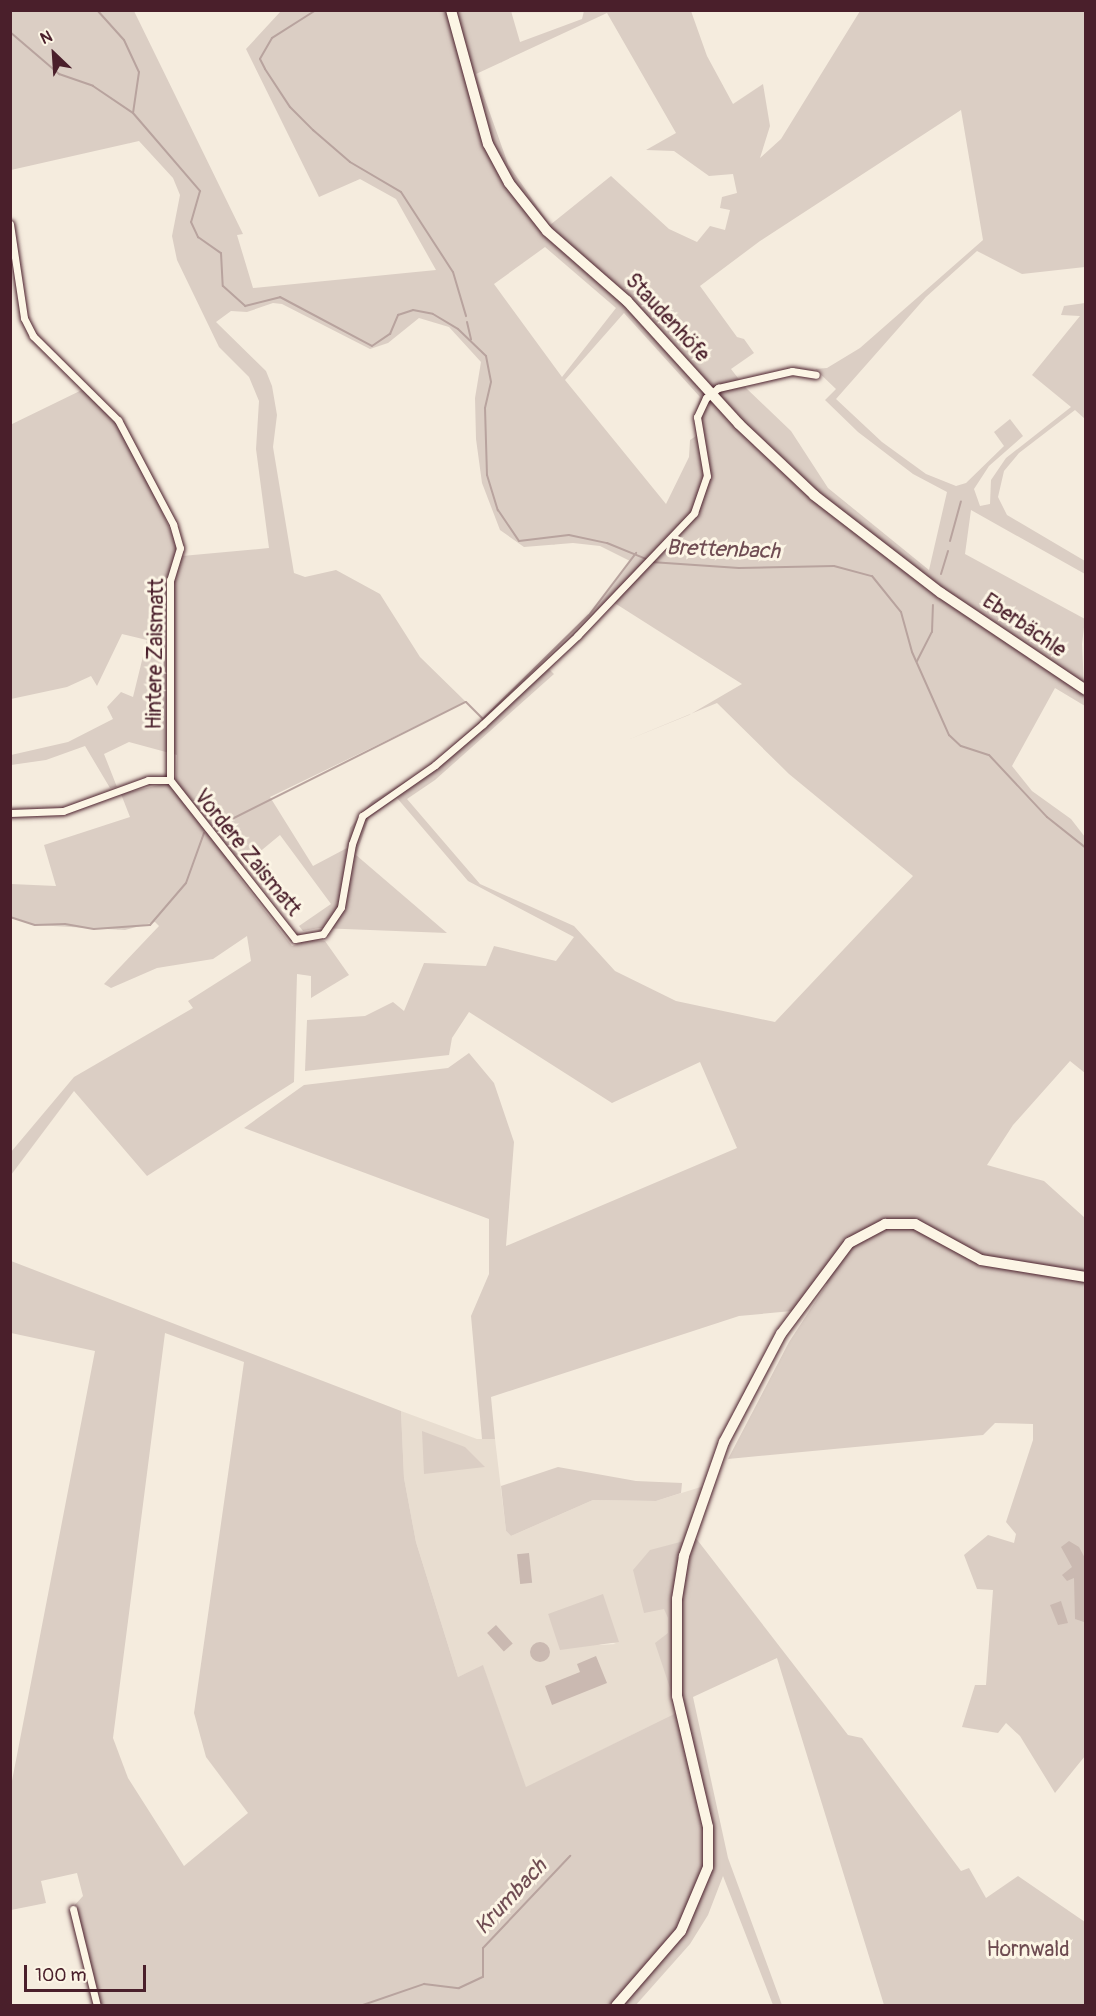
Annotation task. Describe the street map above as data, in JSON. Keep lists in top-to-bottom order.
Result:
{
  "streets": {
    "street": [
      "Staudenhöfe",
      "Eberbächle",
      "Hintere Zaismatt",
      "Vordere Zaismatt"
    ]
  },
  "crossings": [
    ["Staudenhöfe", "Eberbächle"],
    ["Staudenhöfe", "Vordere Zaismatt"],
    ["Hintere Zaismatt", "Vordere Zaismatt"]
  ],
  "water": ["Brettenbach", "Krumbach"],
  "parks": ["Hornwald"],
  "scale_bar": "100 m",
  "north": "top left"
}
